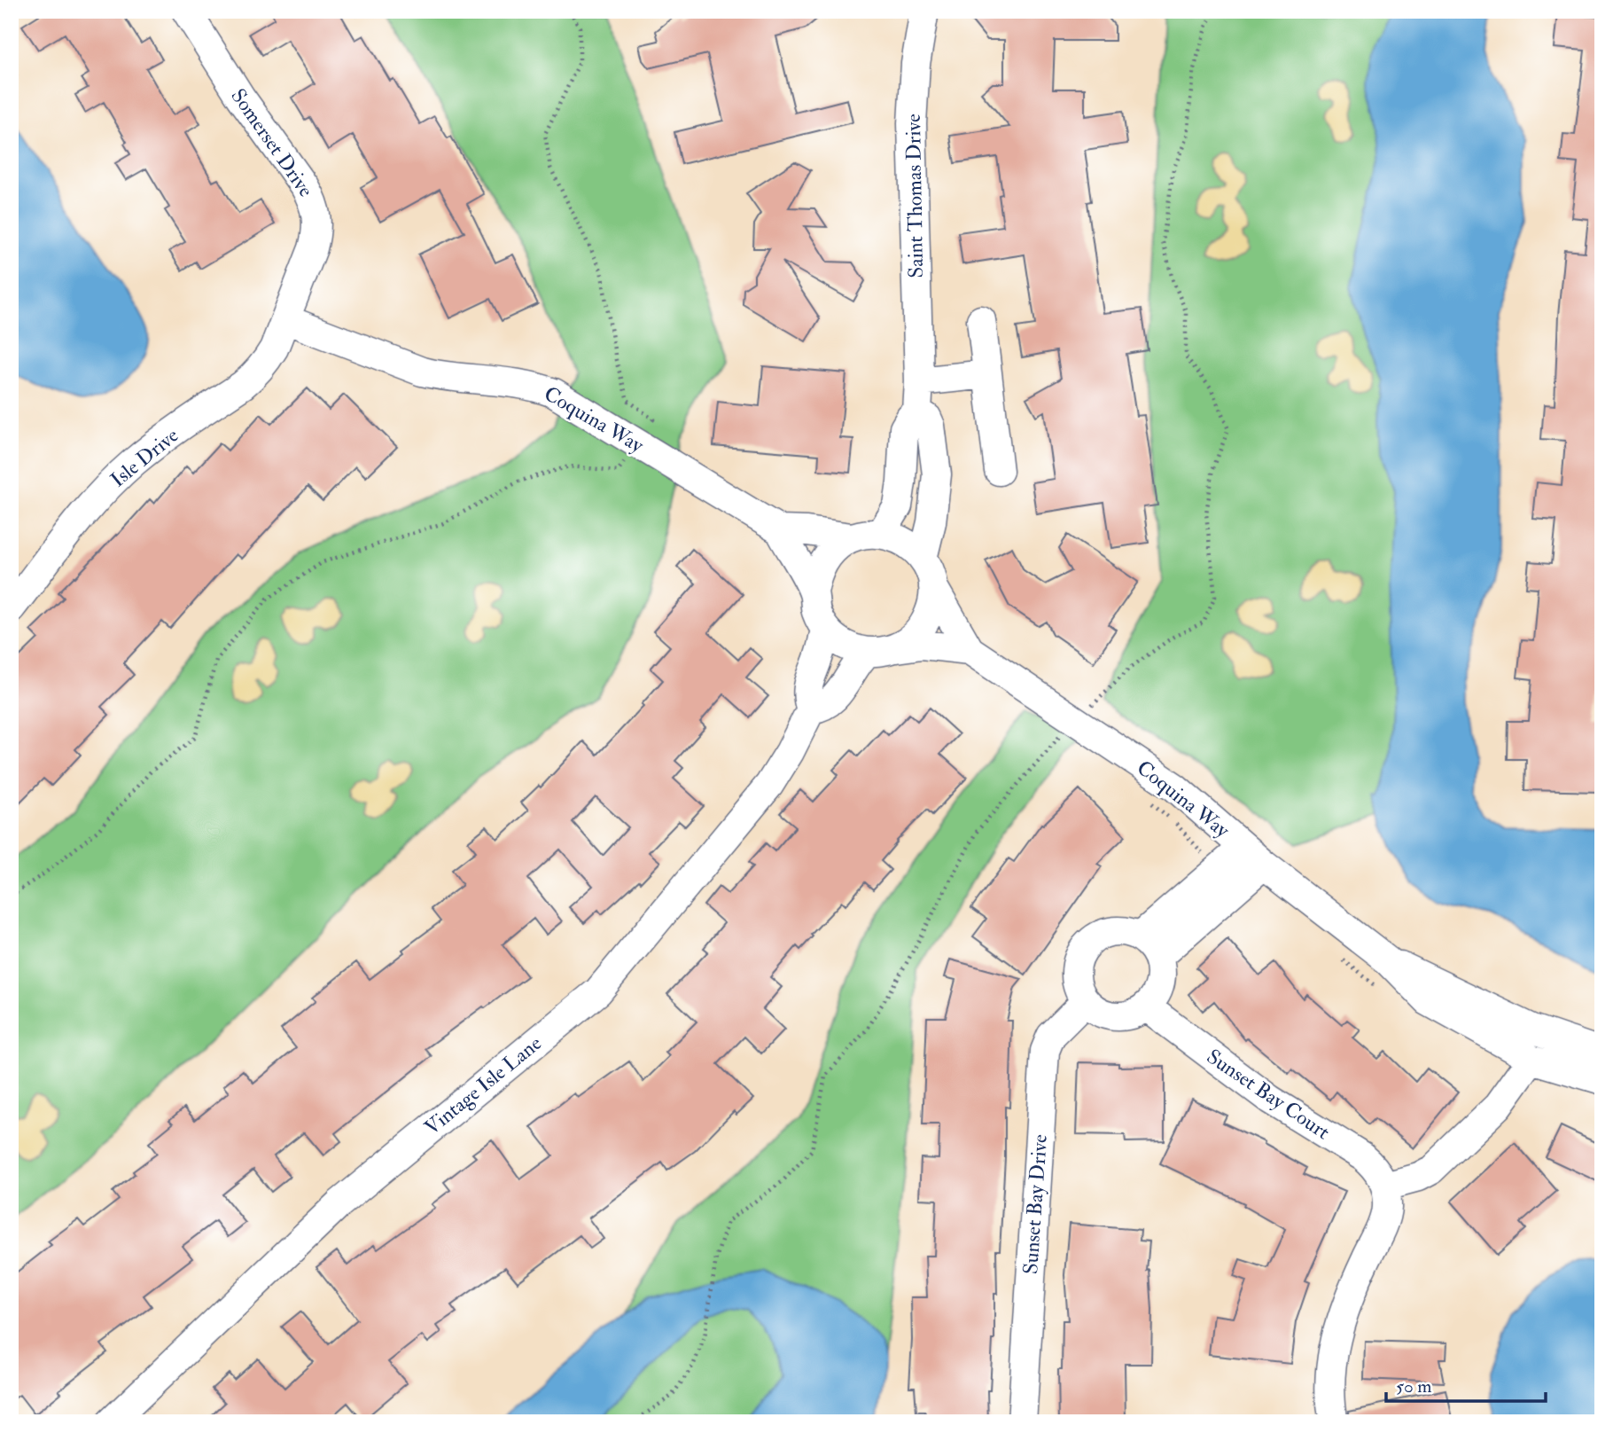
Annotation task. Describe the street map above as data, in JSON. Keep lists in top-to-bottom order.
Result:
{
  "streets": {
    "street": [
      "Somerset Drive",
      "Saint Thomas Drive",
      "Coquina Way",
      "Isle Drive",
      "Vintage Isle Lane",
      "Sunset Bay Court",
      "Sunset Bay Drive"
    ]
  },
  "crossings": [
    ["Somerset Drive", "Coquina Way"],
    ["Somerset Drive", "Isle Drive"],
    ["Saint Thomas Drive", "Coquina Way"],
    ["Coquina Way", "Isle Drive"],
    ["Sunset Bay Court", "Sunset Bay Drive"]
  ],
  "scale_bar": "50 m"
}
